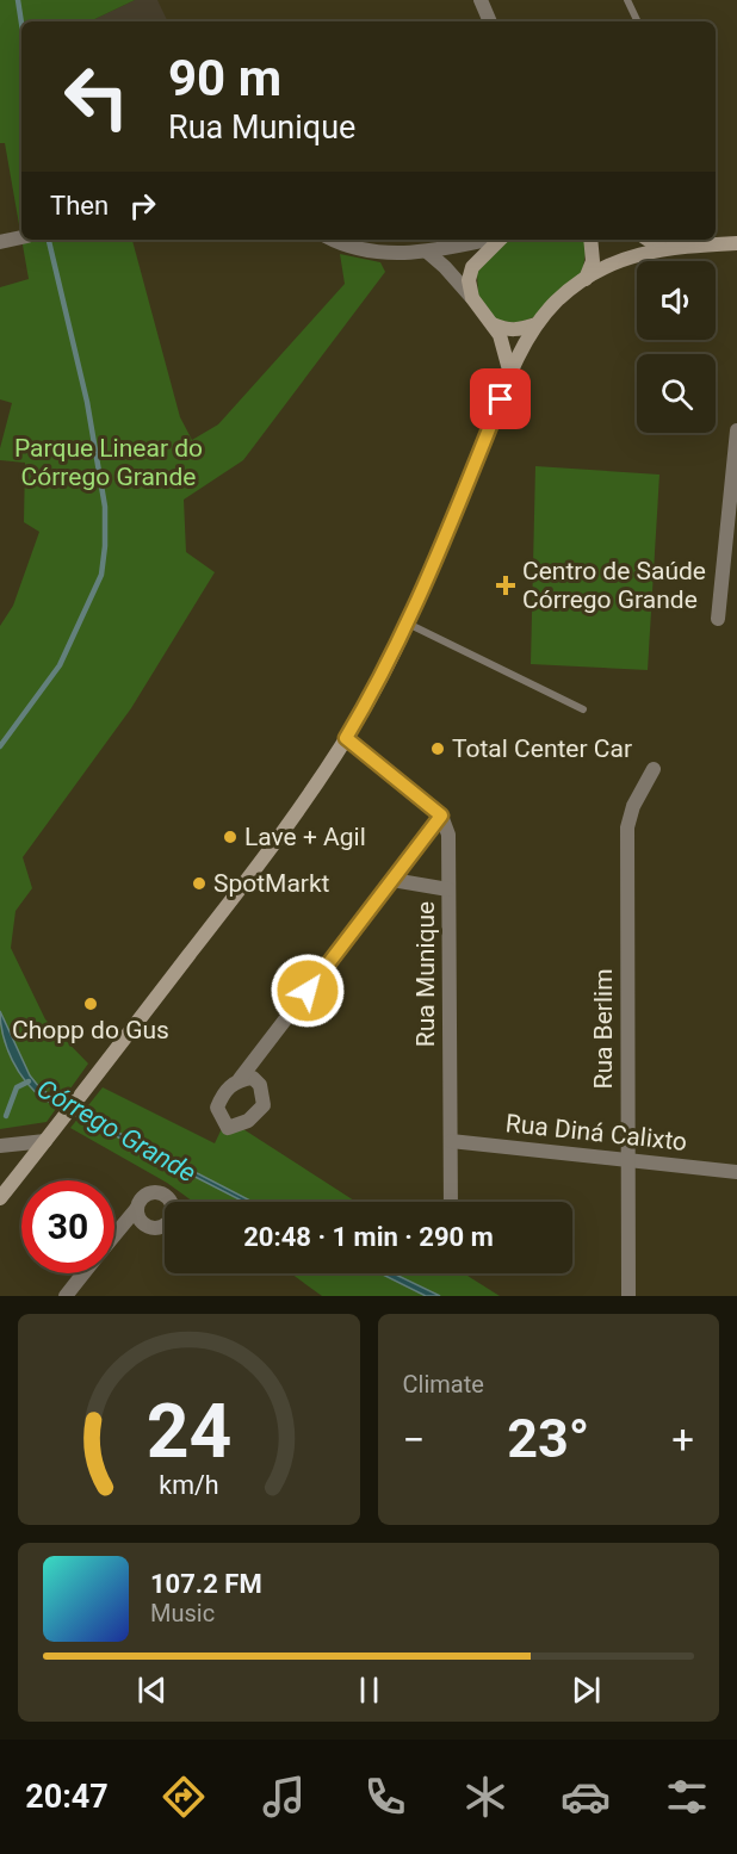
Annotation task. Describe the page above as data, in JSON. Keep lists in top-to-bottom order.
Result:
{
  "streets": {
    "street": ["Rua Munique", "Rua Berlim", "Rua Diná Calixto"]
  },
  "crossings": [
    ["Rua Munique", "Rua Diná Calixto"],
    ["Rua Berlim", "Rua Diná Calixto"]
  ],
  "water": ["Córrego Grande"],
  "parks": ["Parque Linear do Córrego Grande"],
  "places": {
    "health": ["Centro de Saúde Córrego Grande"],
    "other": [
      "Total Center Car",
      "Lave + Agil",
      "SpotMarkt",
      "Chopp do Gus"
    ]
  },
  "page": {
    "turn": ["90 m", "Rua Munique"],
    "then": "Then",
    "limit": "30",
    "trip": "20:48 · 1 min · 290 m",
    "tile": "Climate",
    "heat": ["−", "23°", "+"],
    "song": ["107.2 FM", "Music"],
    "tabs": "20:47",
    "gauge": ["24", "km/h"]
  }
}
